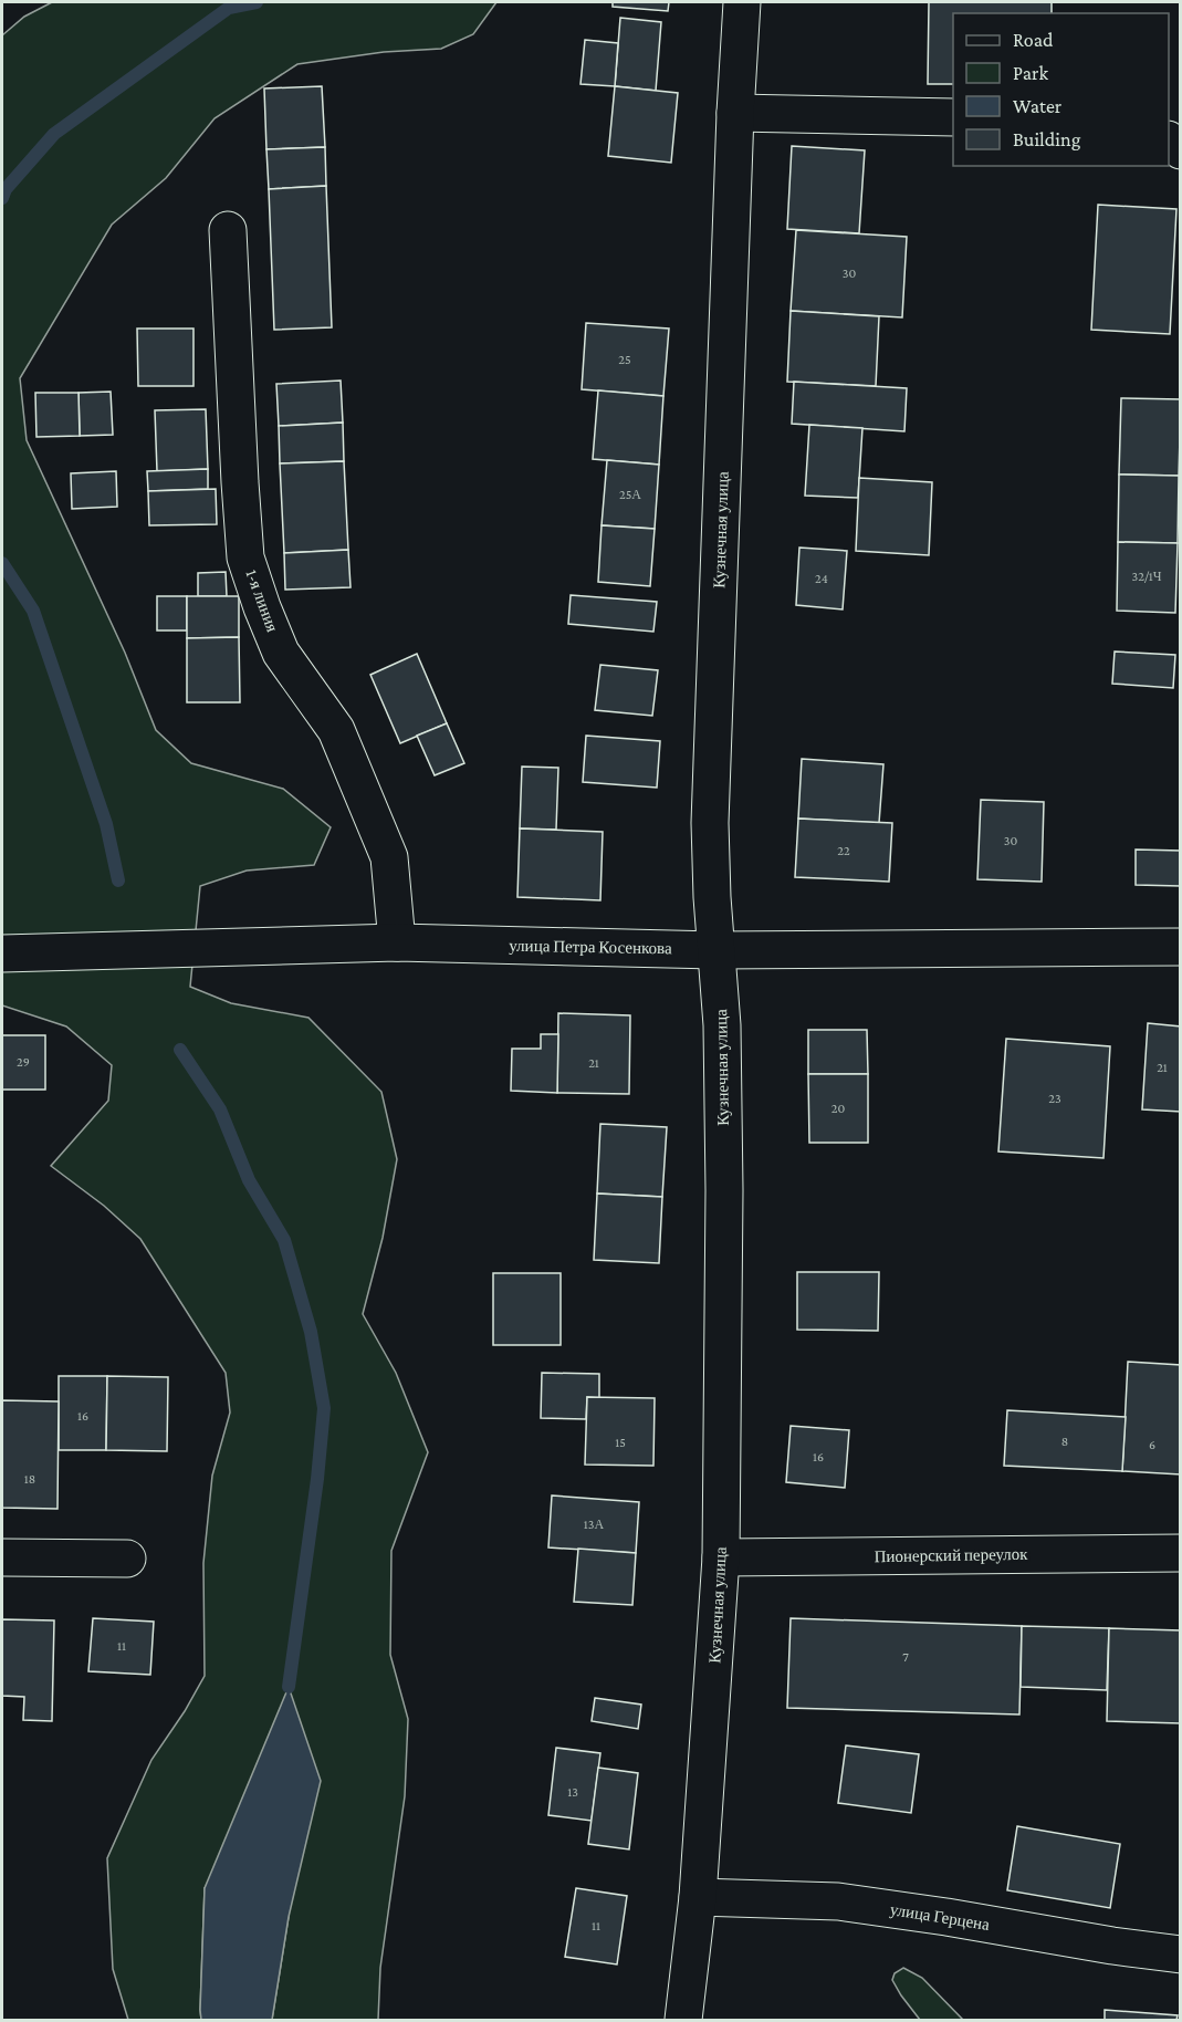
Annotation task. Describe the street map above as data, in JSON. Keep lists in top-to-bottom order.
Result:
{
  "streets": {
    "street": [
      "Кузнечная улица",
      "1-я линия",
      "улица Петра Косенкова",
      "Пионерский переулок",
      "улица Герцена"
    ]
  },
  "crossings": [
    ["Кузнечная улица", "улица Петра Косенкова"],
    ["Кузнечная улица", "Пионерский переулок"],
    ["Кузнечная улица", "улица Герцена"],
    ["1-я линия", "улица Петра Косенкова"]
  ],
  "house_numbers": [
    "30",
    "25",
    "25А",
    "32/1Ч",
    "24",
    "30",
    "22",
    "29",
    "21",
    "21",
    "23",
    "20",
    "16",
    "8",
    "15",
    "6",
    "16",
    "18",
    "13А",
    "11",
    "7",
    "13",
    "11"
  ],
  "legend": [
    "Road",
    "Park",
    "Water",
    "Building"
  ]
}
